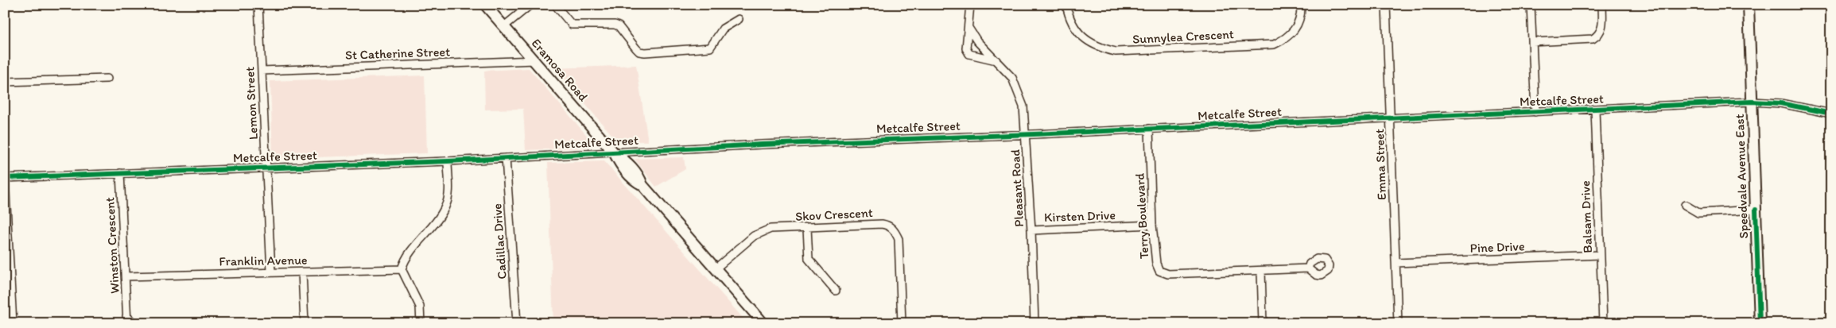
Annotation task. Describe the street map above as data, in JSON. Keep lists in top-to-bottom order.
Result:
{
  "streets": {
    "main road": ["Eramosa Road", "Speedvale Avenue East"],
    "street": [
      "Sunnylea Crescent",
      "St Catherine Street",
      "Metcalfe Street",
      "Lemon Street",
      "Emma Street",
      "Pleasant Road",
      "Skov Crescent",
      "Kirsten Drive",
      "Terry Boulevard",
      "Balsam Drive",
      "Cadillac Drive",
      "Winston Crescent",
      "Pine Drive",
      "Franklin Avenue"
    ]
  },
  "crossings": [
    ["St Catherine Street", "Eramosa Road"],
    ["St Catherine Street", "Lemon Street"],
    ["Eramosa Road", "Metcalfe Street"],
    ["Eramosa Road", "Skov Crescent"],
    ["Metcalfe Street", "Lemon Street"],
    ["Metcalfe Street", "Emma Street"],
    ["Metcalfe Street", "Speedvale Avenue East"],
    ["Metcalfe Street", "Pleasant Road"],
    ["Metcalfe Street", "Terry Boulevard"],
    ["Metcalfe Street", "Balsam Drive"],
    ["Metcalfe Street", "Cadillac Drive"],
    ["Metcalfe Street", "Winston Crescent"],
    ["Lemon Street", "Franklin Avenue"],
    ["Emma Street", "Pine Drive"],
    ["Pleasant Road", "Kirsten Drive"],
    ["Kirsten Drive", "Terry Boulevard"],
    ["Balsam Drive", "Pine Drive"],
    ["Winston Crescent", "Franklin Avenue"]
  ]
}
